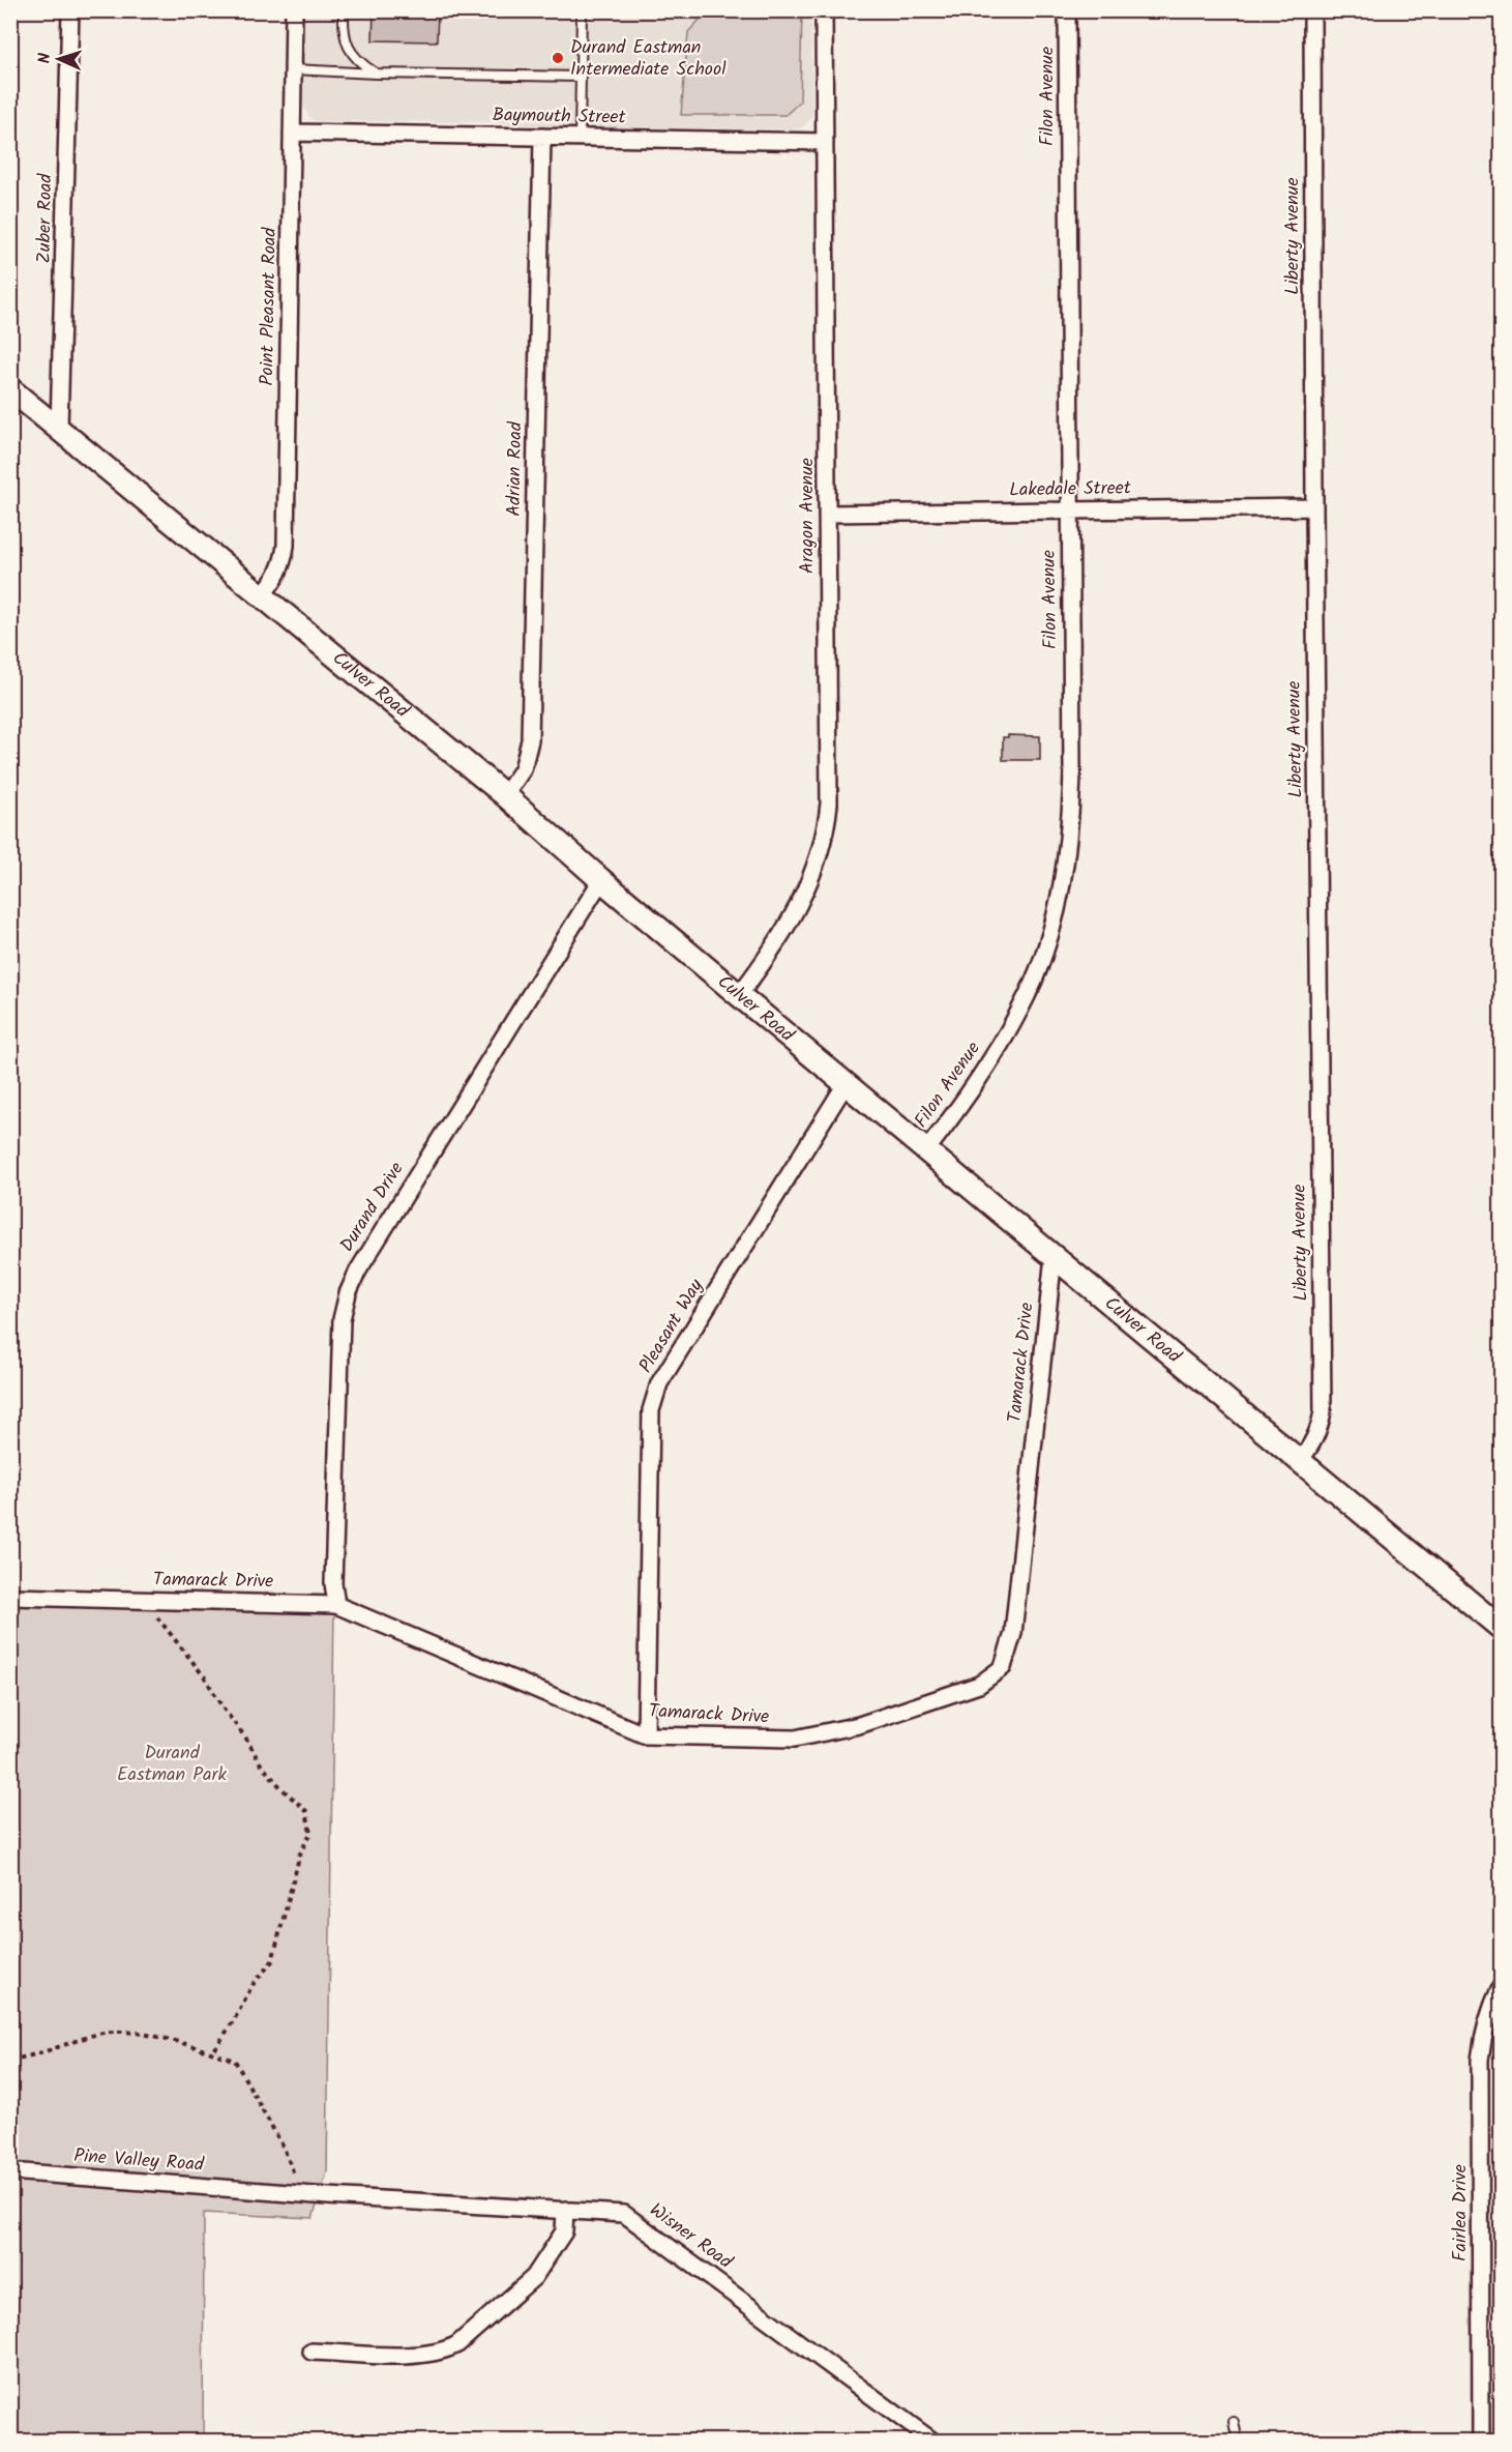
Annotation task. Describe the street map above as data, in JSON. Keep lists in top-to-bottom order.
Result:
{
  "streets": {
    "main road": ["Culver Road"],
    "street": [
      "Filon Avenue",
      "Baymouth Street",
      "Zuber Road",
      "Liberty Avenue",
      "Point Pleasant Road",
      "Adrian Road",
      "Lakedale Street",
      "Aragon Avenue",
      "Durand Drive",
      "Pleasant Way",
      "Tamarack Drive",
      "Pine Valley Road",
      "Fairlea Drive",
      "Wisner Road"
    ]
  },
  "crossings": [
    ["Filon Avenue", "Lakedale Street"],
    ["Filon Avenue", "Culver Road"],
    ["Baymouth Street", "Point Pleasant Road"],
    ["Baymouth Street", "Adrian Road"],
    ["Baymouth Street", "Aragon Avenue"],
    ["Zuber Road", "Culver Road"],
    ["Liberty Avenue", "Lakedale Street"],
    ["Liberty Avenue", "Culver Road"],
    ["Point Pleasant Road", "Culver Road"],
    ["Adrian Road", "Culver Road"],
    ["Lakedale Street", "Aragon Avenue"],
    ["Aragon Avenue", "Culver Road"],
    ["Culver Road", "Durand Drive"],
    ["Culver Road", "Pleasant Way"],
    ["Culver Road", "Tamarack Drive"],
    ["Durand Drive", "Tamarack Drive"],
    ["Pleasant Way", "Tamarack Drive"],
    ["Pine Valley Road", "Wisner Road"]
  ],
  "parks": ["Durand Eastman Park"],
  "places": ["Durand Eastman Intermediate School"],
  "north": "left"
}
